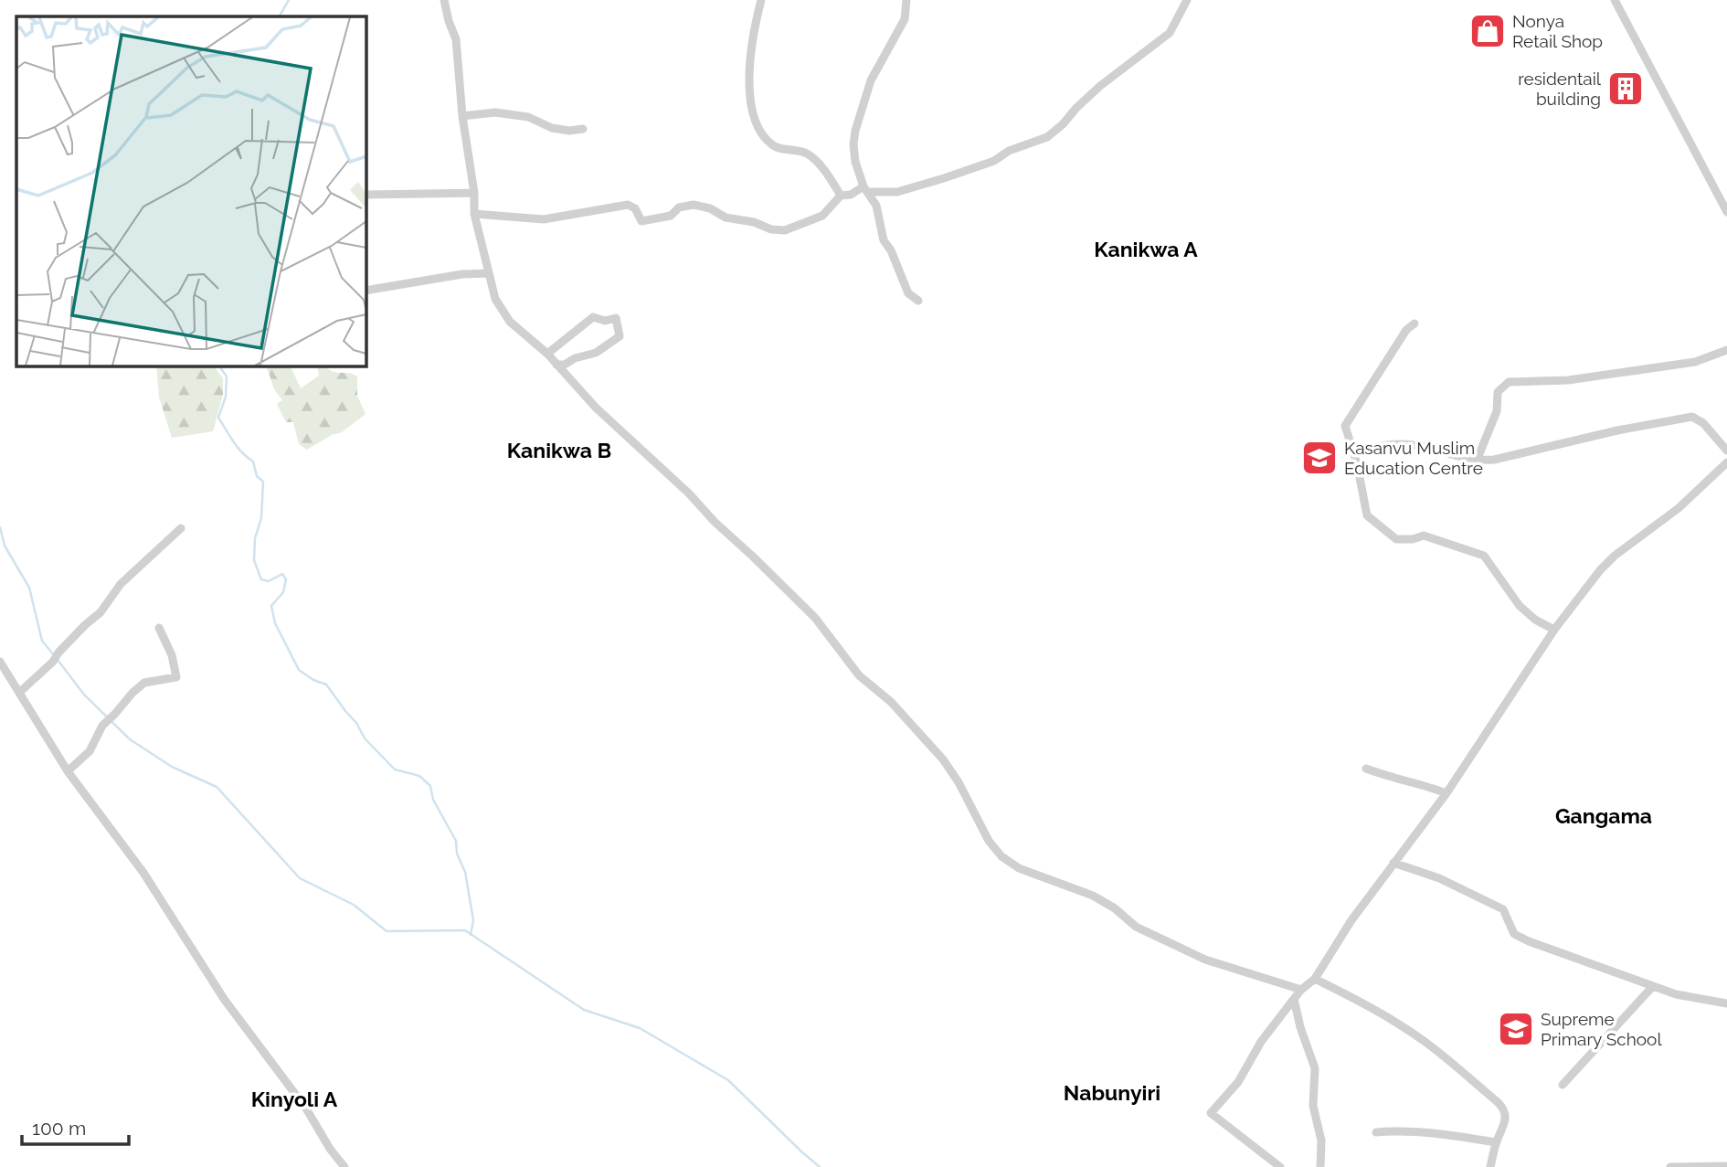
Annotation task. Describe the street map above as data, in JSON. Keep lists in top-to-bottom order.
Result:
{
  "districts": [
    "Kanikwa A",
    "Kanikwa B",
    "Gangama",
    "Nabunyiri",
    "Kinyoli A"
  ],
  "places": {
    "shop": ["Nonya Retail Shop"],
    "building": ["residentail building"],
    "school or university": ["Kasanvu Muslim Education Centre", "Supreme Primary School"]
  },
  "scale_bar": "100 m"
}
